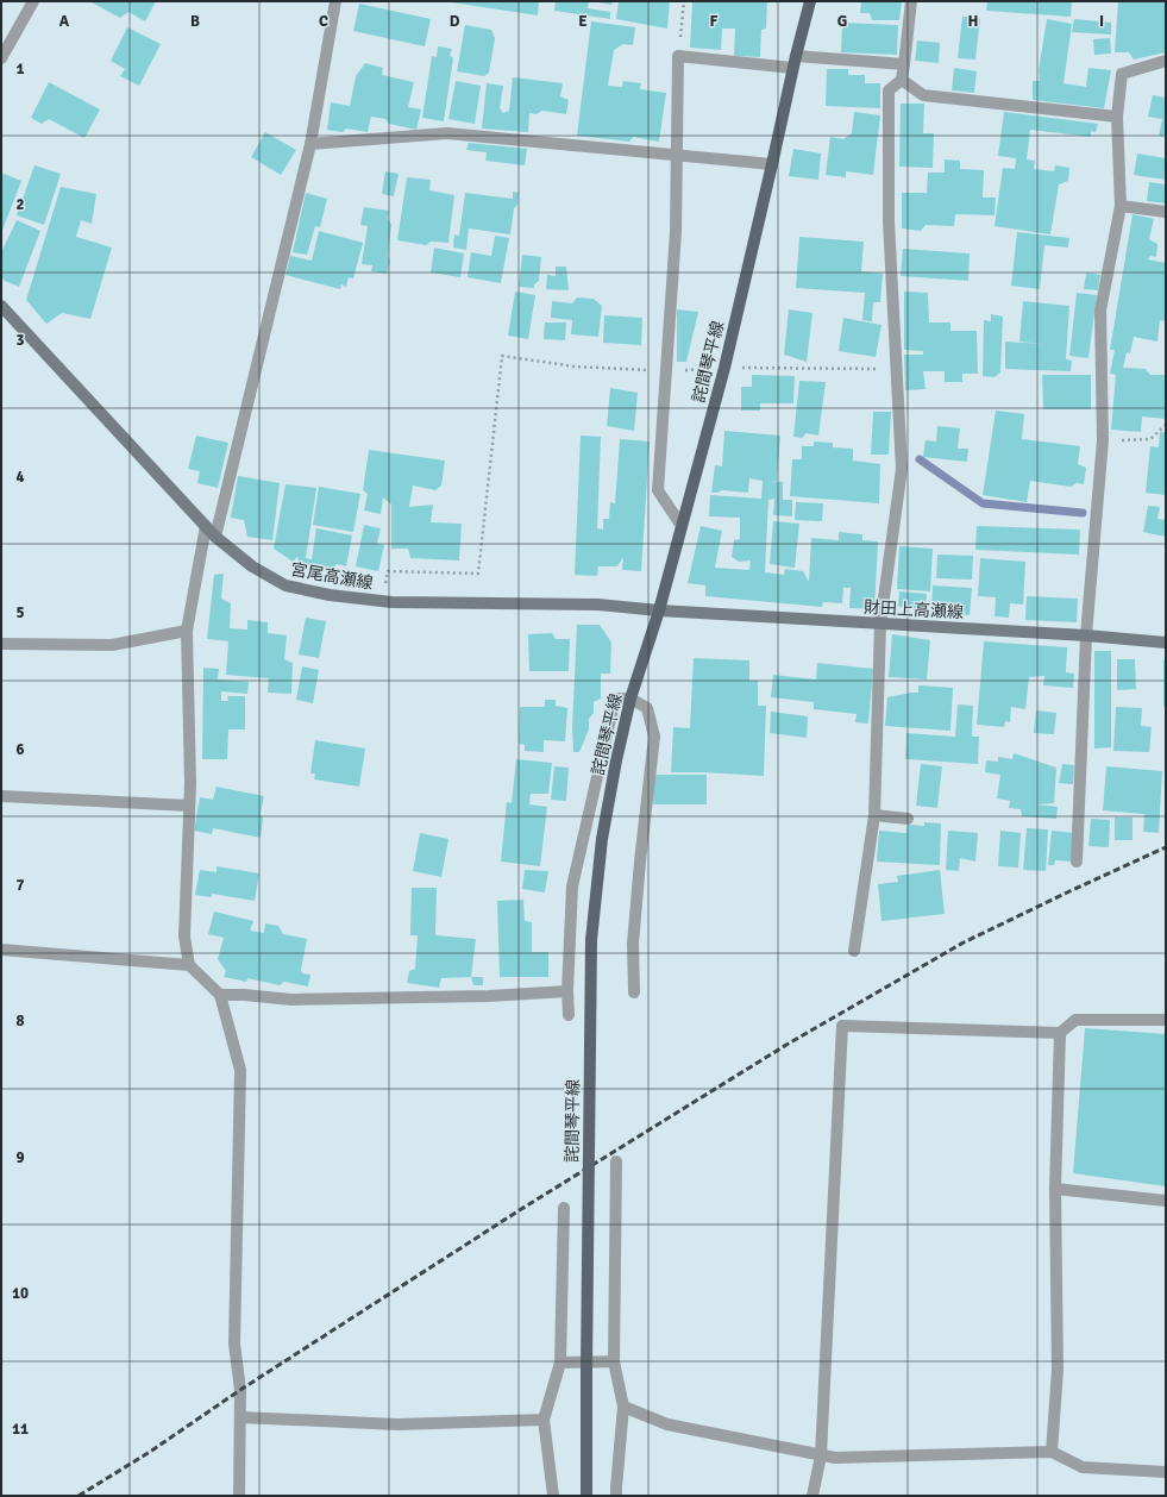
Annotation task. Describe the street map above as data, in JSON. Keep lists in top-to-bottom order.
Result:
{
  "streets": {
    "main road": ["詫間琴平線", "宮尾高瀬線", "財田上高瀬線"]
  },
  "crossings": [
    ["詫間琴平線", "宮尾高瀬線"],
    ["詫間琴平線", "財田上高瀬線"],
    ["宮尾高瀬線", "財田上高瀬線"]
  ],
  "grid": {
    "columns": [
      "A",
      "B",
      "C",
      "D",
      "E",
      "F",
      "G",
      "H",
      "I"
    ],
    "rows": [
      "1",
      "2",
      "3",
      "4",
      "5",
      "6",
      "7",
      "8",
      "9",
      "10",
      "11"
    ]
  }
}
